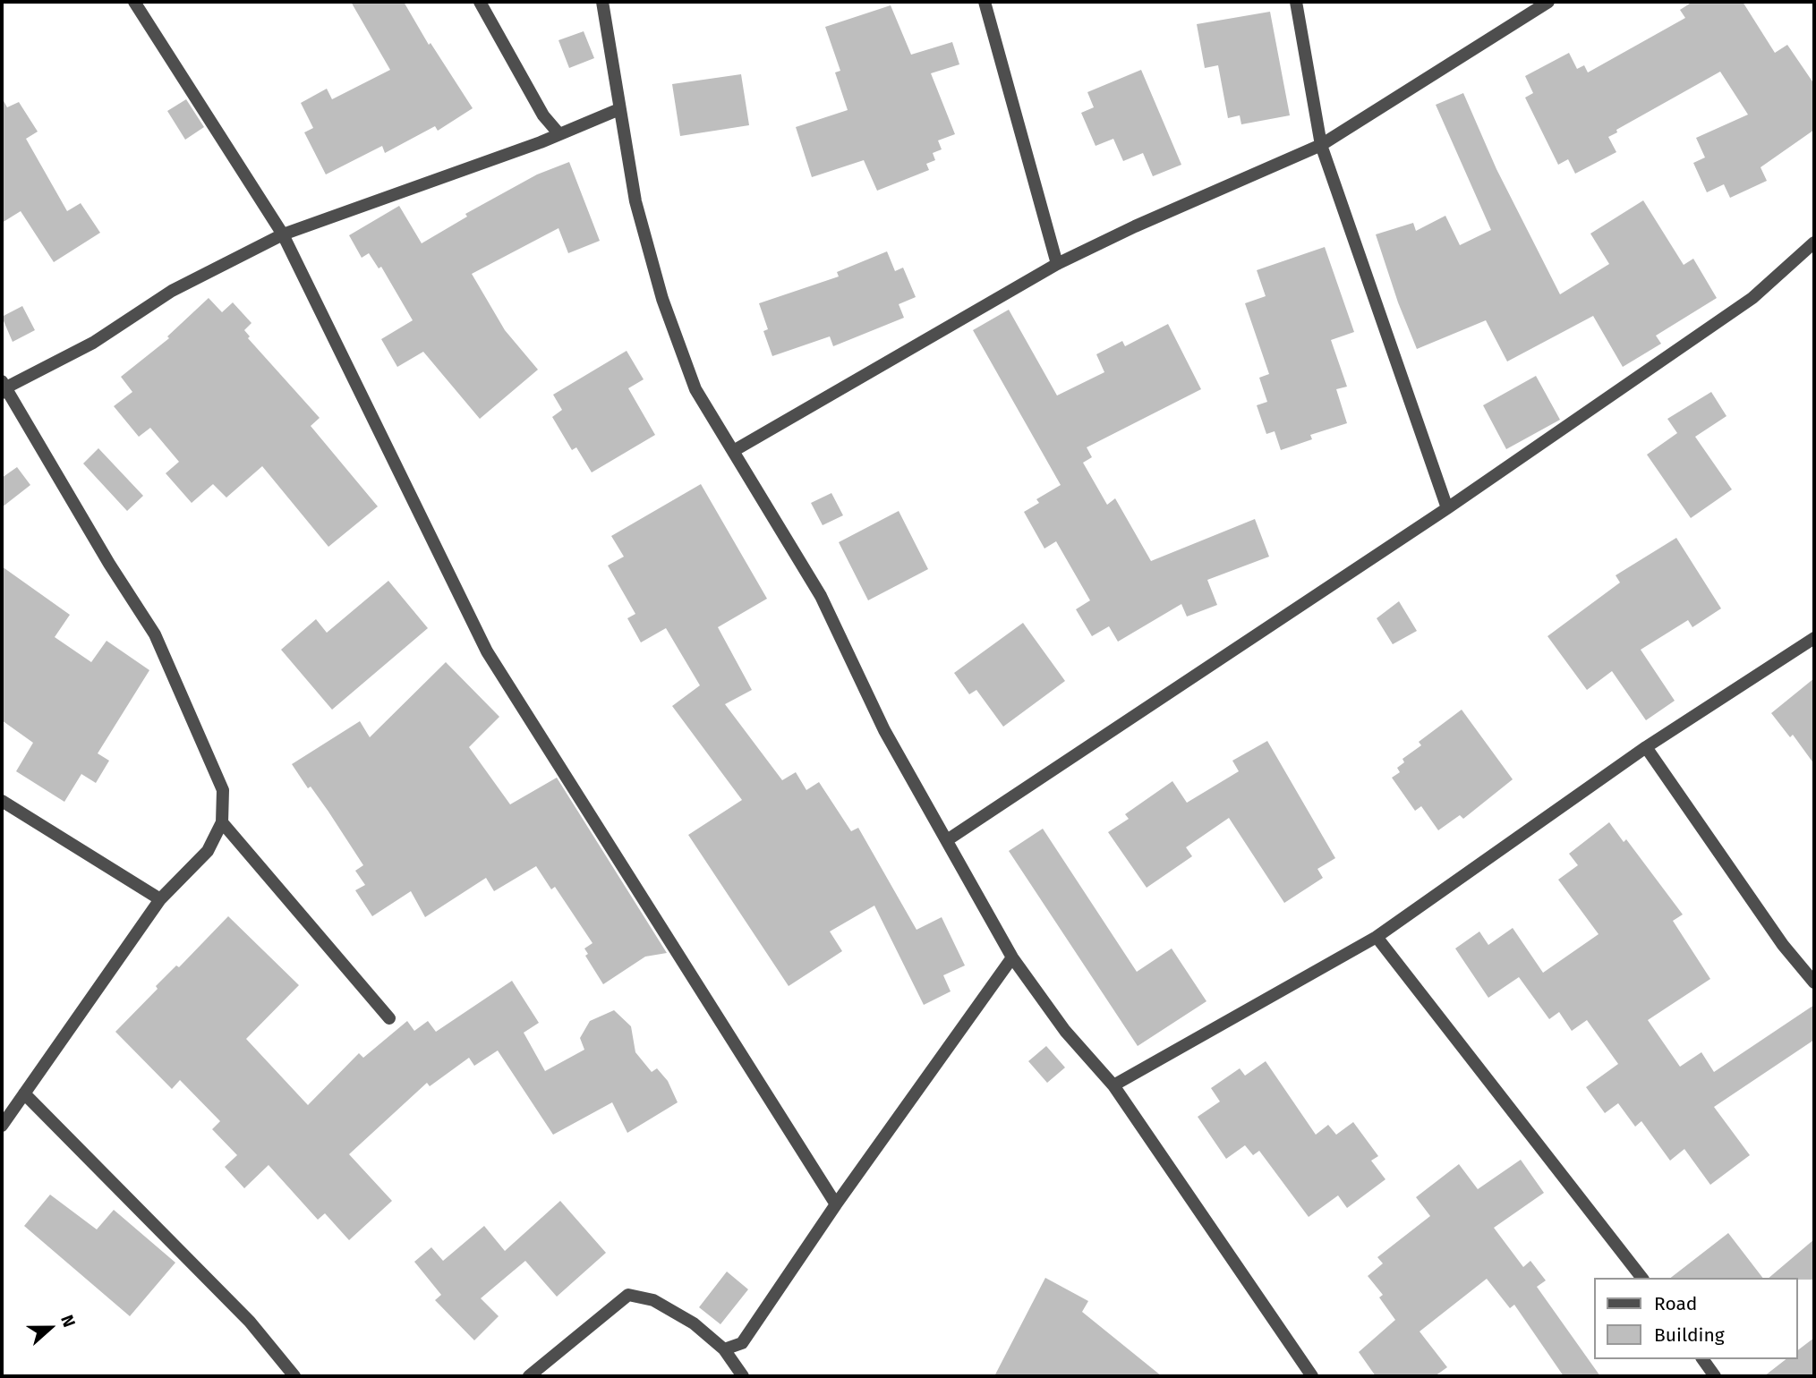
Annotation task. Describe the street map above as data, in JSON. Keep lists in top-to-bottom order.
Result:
{
  "legend": ["Road", "Building"],
  "north": "right"
}
